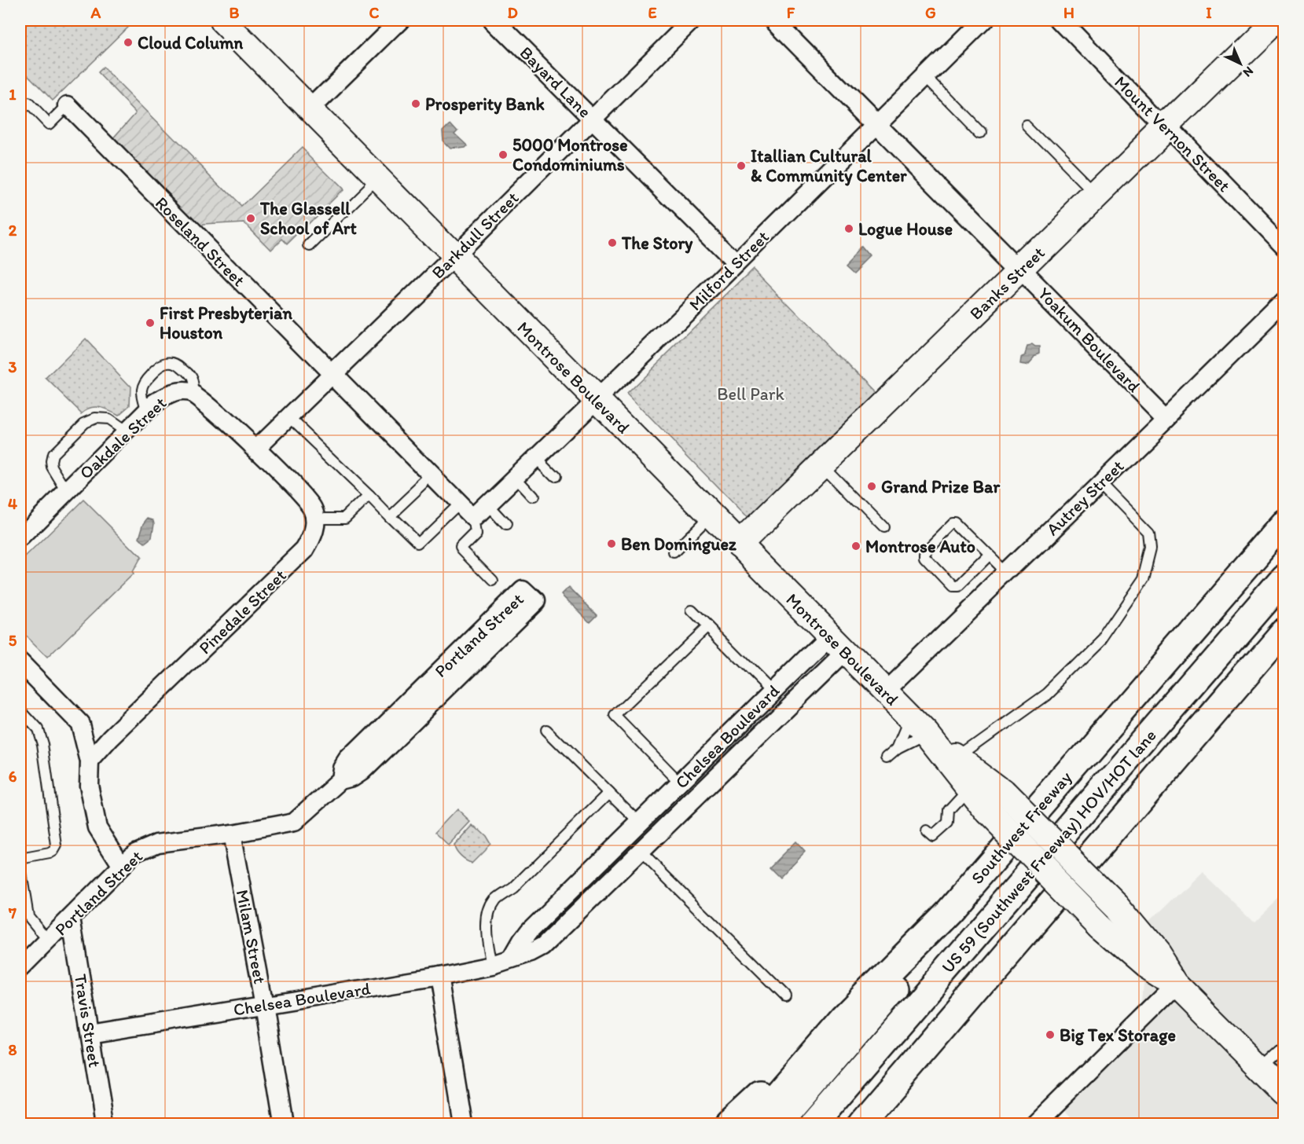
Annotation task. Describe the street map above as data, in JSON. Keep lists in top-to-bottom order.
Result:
{
  "streets": {
    "highway": ["Southwest Freeway", "US 59 (Southwest Freeway) HOV/HOT lane"],
    "main road": ["Banks Street", "Montrose Boulevard"],
    "street": [
      "Bayard Lane",
      "Mount Vernon Street",
      "Barkdull Street",
      "Roseland Street",
      "Milford Street",
      "Yoakum Boulevard",
      "Oakdale Street",
      "Autrey Street",
      "Pinedale Street",
      "Portland Street",
      "Chelsea Boulevard",
      "Milam Street",
      "Travis Street"
    ]
  },
  "crossings": [
    ["Bayard Lane", "Barkdull Street"],
    ["Bayard Lane", "Milford Street"],
    ["Mount Vernon Street", "Banks Street"],
    ["Barkdull Street", "Roseland Street"],
    ["Barkdull Street", "Montrose Boulevard"],
    ["Roseland Street", "Milford Street"],
    ["Milford Street", "Yoakum Boulevard"],
    ["Milford Street", "Montrose Boulevard"],
    ["Banks Street", "Yoakum Boulevard"],
    ["Banks Street", "Montrose Boulevard"],
    ["Yoakum Boulevard", "Autrey Street"],
    ["Montrose Boulevard", "Autrey Street"],
    ["Montrose Boulevard", "Chelsea Boulevard"],
    ["Portland Street", "Milam Street"],
    ["Portland Street", "Travis Street"],
    ["Chelsea Boulevard", "Milam Street"],
    ["Chelsea Boulevard", "Travis Street"]
  ],
  "parks": ["Bell Park"],
  "places": [
    "Cloud Column",
    "Prosperity Bank",
    "5000 Montrose Condominiums",
    "Itallian Cultural & Community Center",
    "The Glassell School of Art",
    "Logue House",
    "The Story",
    "First Presbyterian Houston",
    "Grand Prize Bar",
    "Ben Dominguez",
    "Montrose Auto",
    "Big Tex Storage"
  ],
  "north": "bottom right",
  "grid": {
    "columns": [
      "A",
      "B",
      "C",
      "D",
      "E",
      "F",
      "G",
      "H",
      "I"
    ],
    "rows": [
      "1",
      "2",
      "3",
      "4",
      "5",
      "6",
      "7",
      "8"
    ]
  }
}
